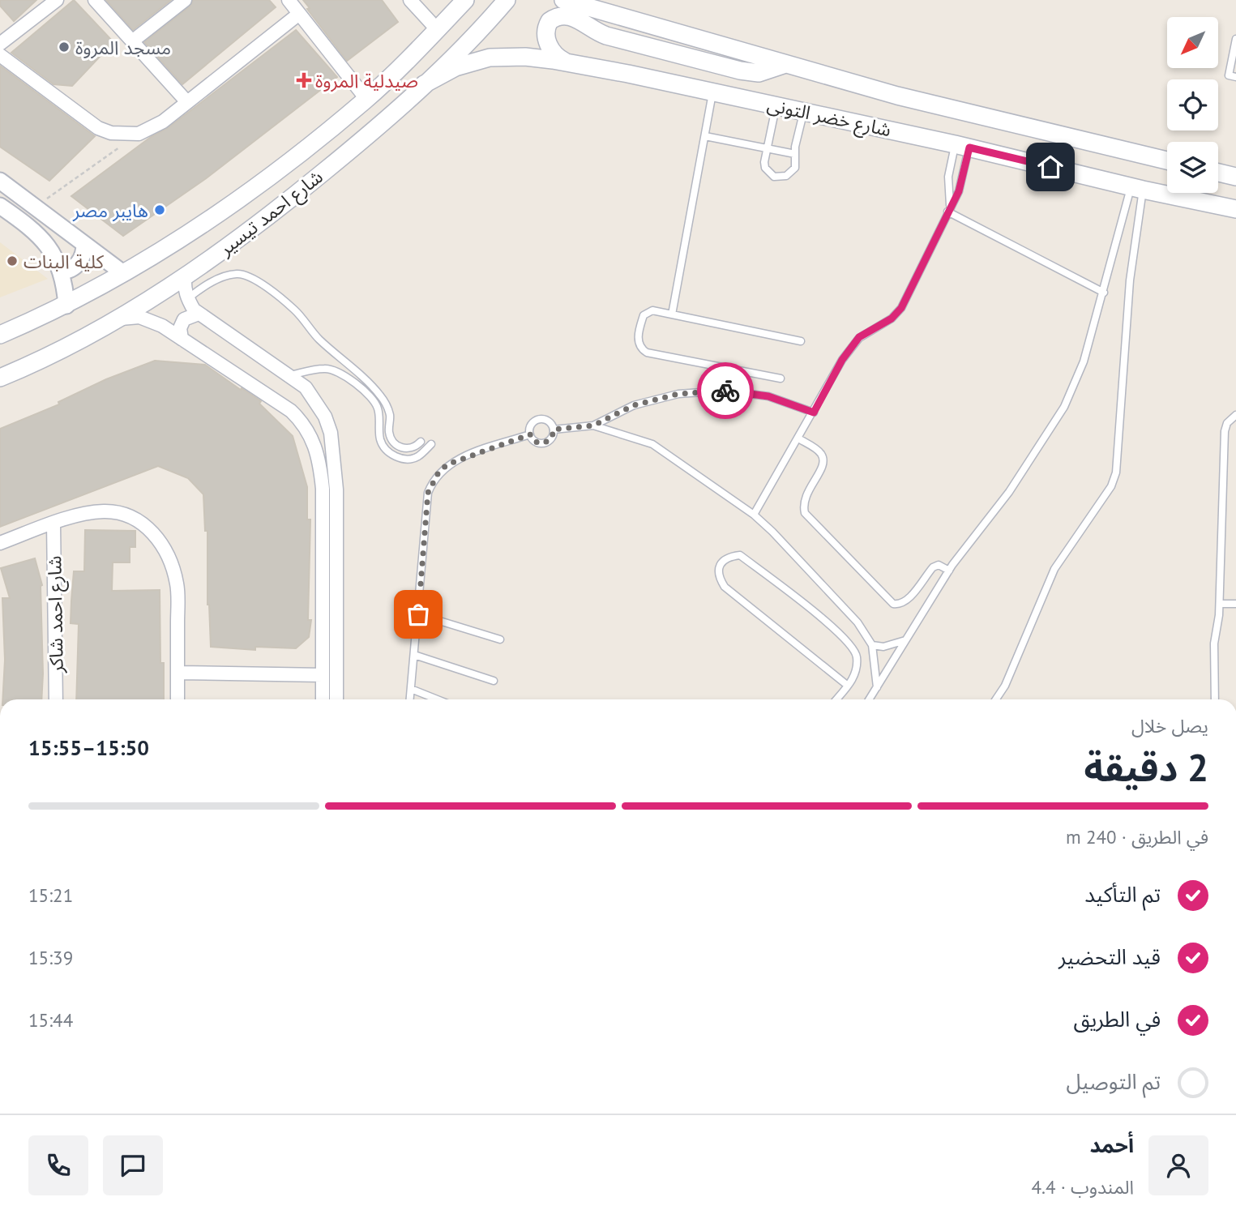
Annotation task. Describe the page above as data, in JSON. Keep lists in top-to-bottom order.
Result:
{
  "streets": {
    "main road": ["شارع خضر التونى", "شارع احمد تيسير"],
    "street": ["شارع احمد شاكر"]
  },
  "crossings": [
    ["شارع خضر التونى", "شارع احمد تيسير"]
  ],
  "places": {
    "other": ["مسجد المروة", "هايبر مصر", "كلية البنات"],
    "health": ["صيدلية المروة"]
  },
  "north": "bottom left",
  "page": {
    "heading": ["2 دقيقة", "يصل خلال", "15:50–15:55"],
    "panel": ["أحمد", "المندوب · 4.4"],
    "bar": "في الطريق · 240 m",
    "list": [
      ["تم التأكيد", "15:21"],
      ["قيد التحضير", "15:39"],
      ["في الطريق", "15:44"],
      "تم التوصيل"
    ]
  }
}
